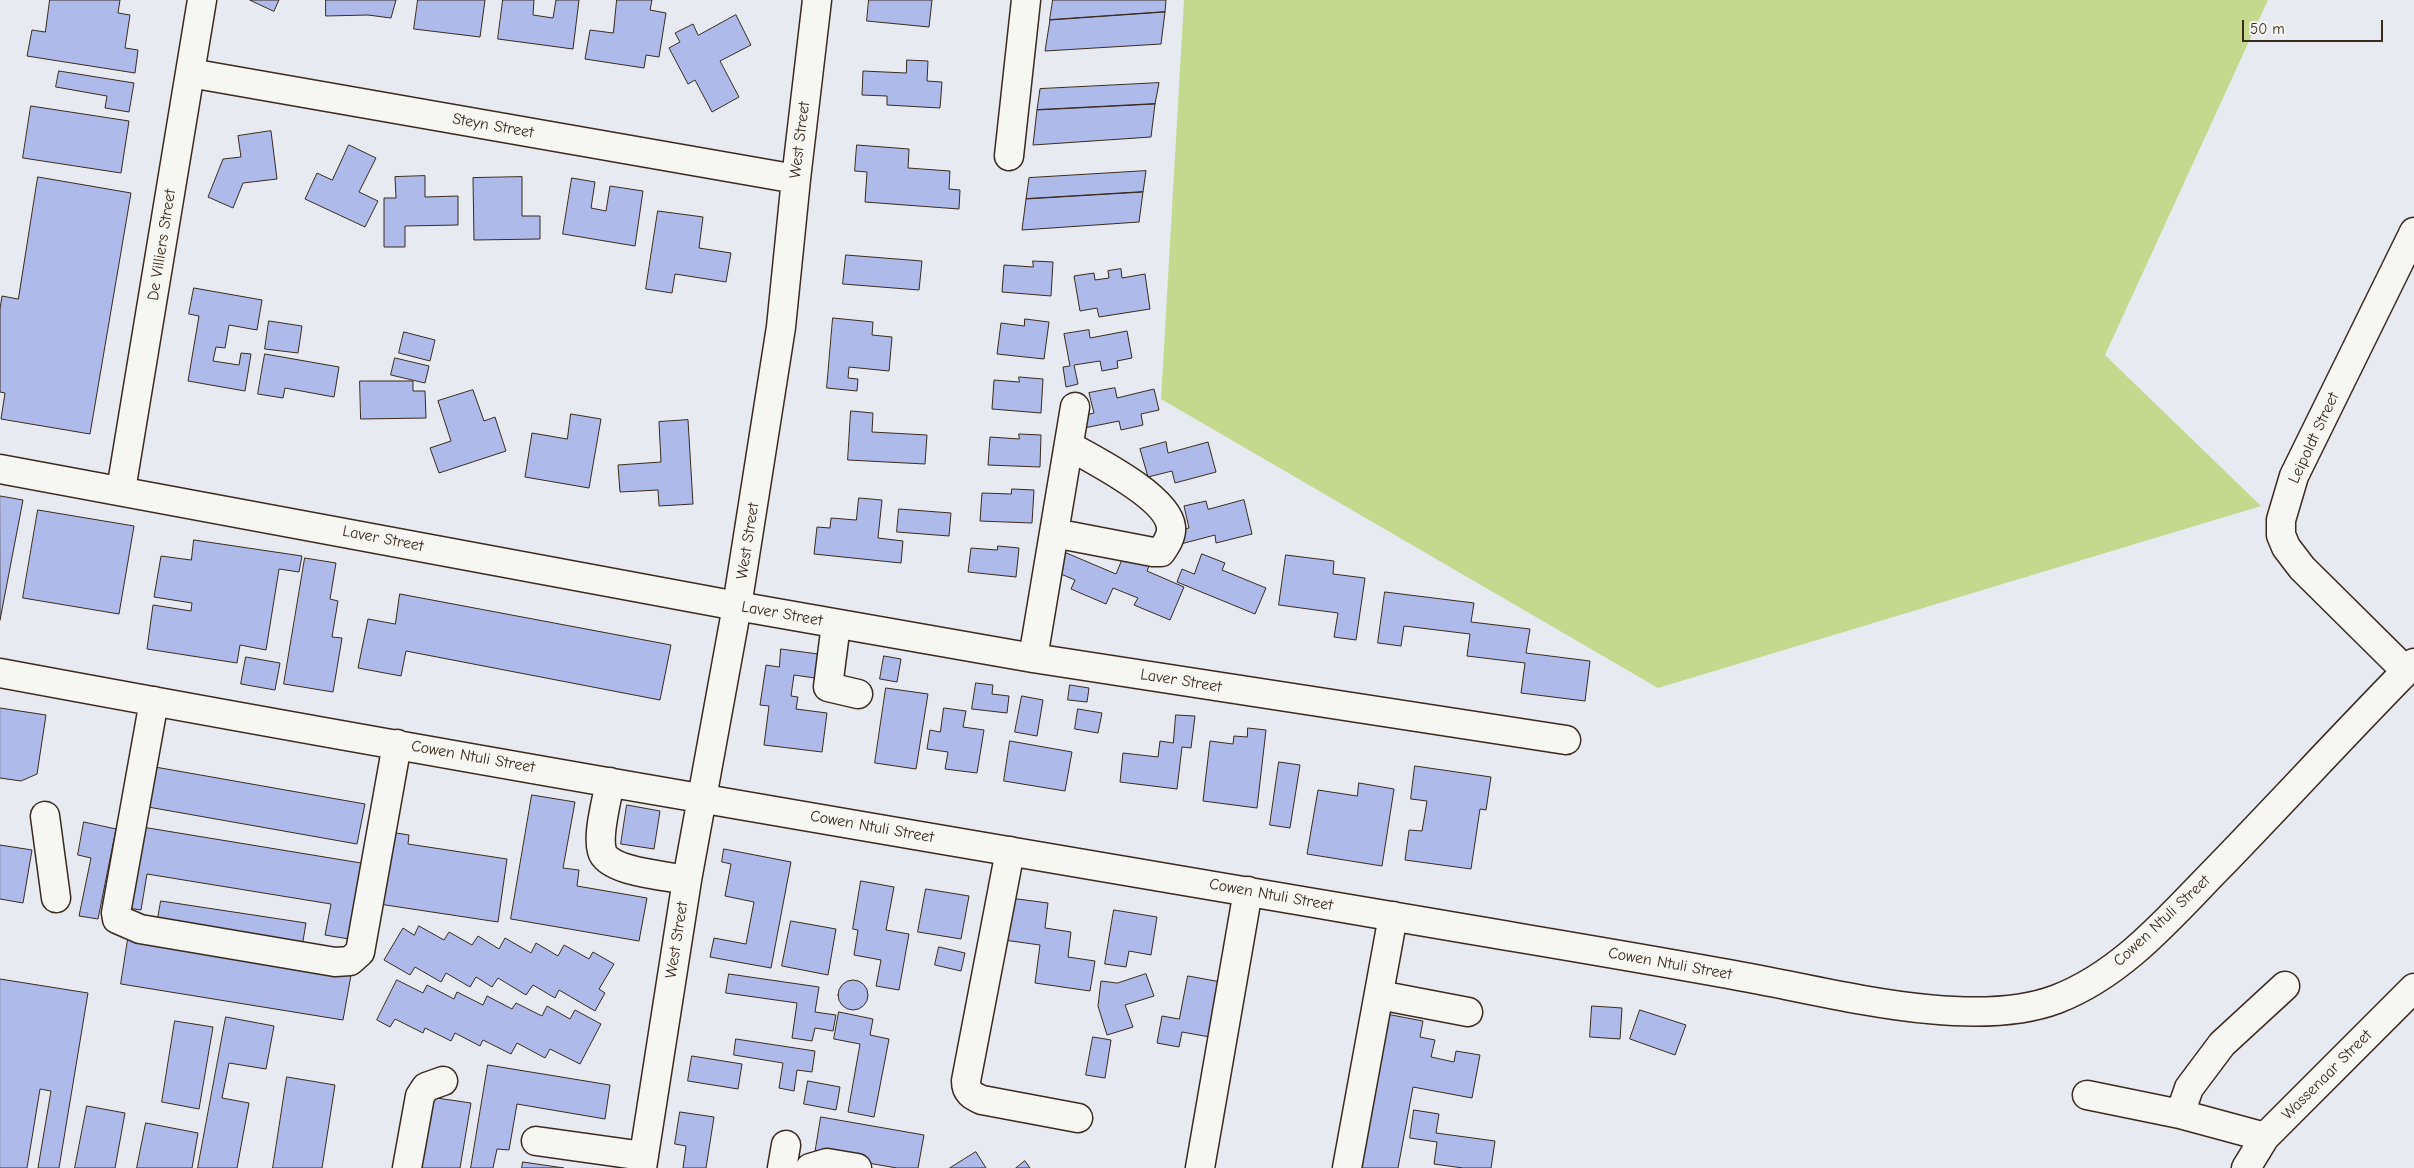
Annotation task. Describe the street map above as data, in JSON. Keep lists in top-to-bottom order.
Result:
{
  "streets": {
    "street": [
      "Steyn Street",
      "West Street",
      "De Villiers Street",
      "Leipoldt Street",
      "Laver Street",
      "Cowen Ntuli Street",
      "Wassenaar Street"
    ]
  },
  "crossings": [
    ["Steyn Street", "West Street"],
    ["Steyn Street", "De Villiers Street"],
    ["West Street", "Laver Street"],
    ["West Street", "Cowen Ntuli Street"],
    ["De Villiers Street", "Laver Street"],
    ["Leipoldt Street", "Cowen Ntuli Street"]
  ],
  "scale_bar": "50 m"
}
